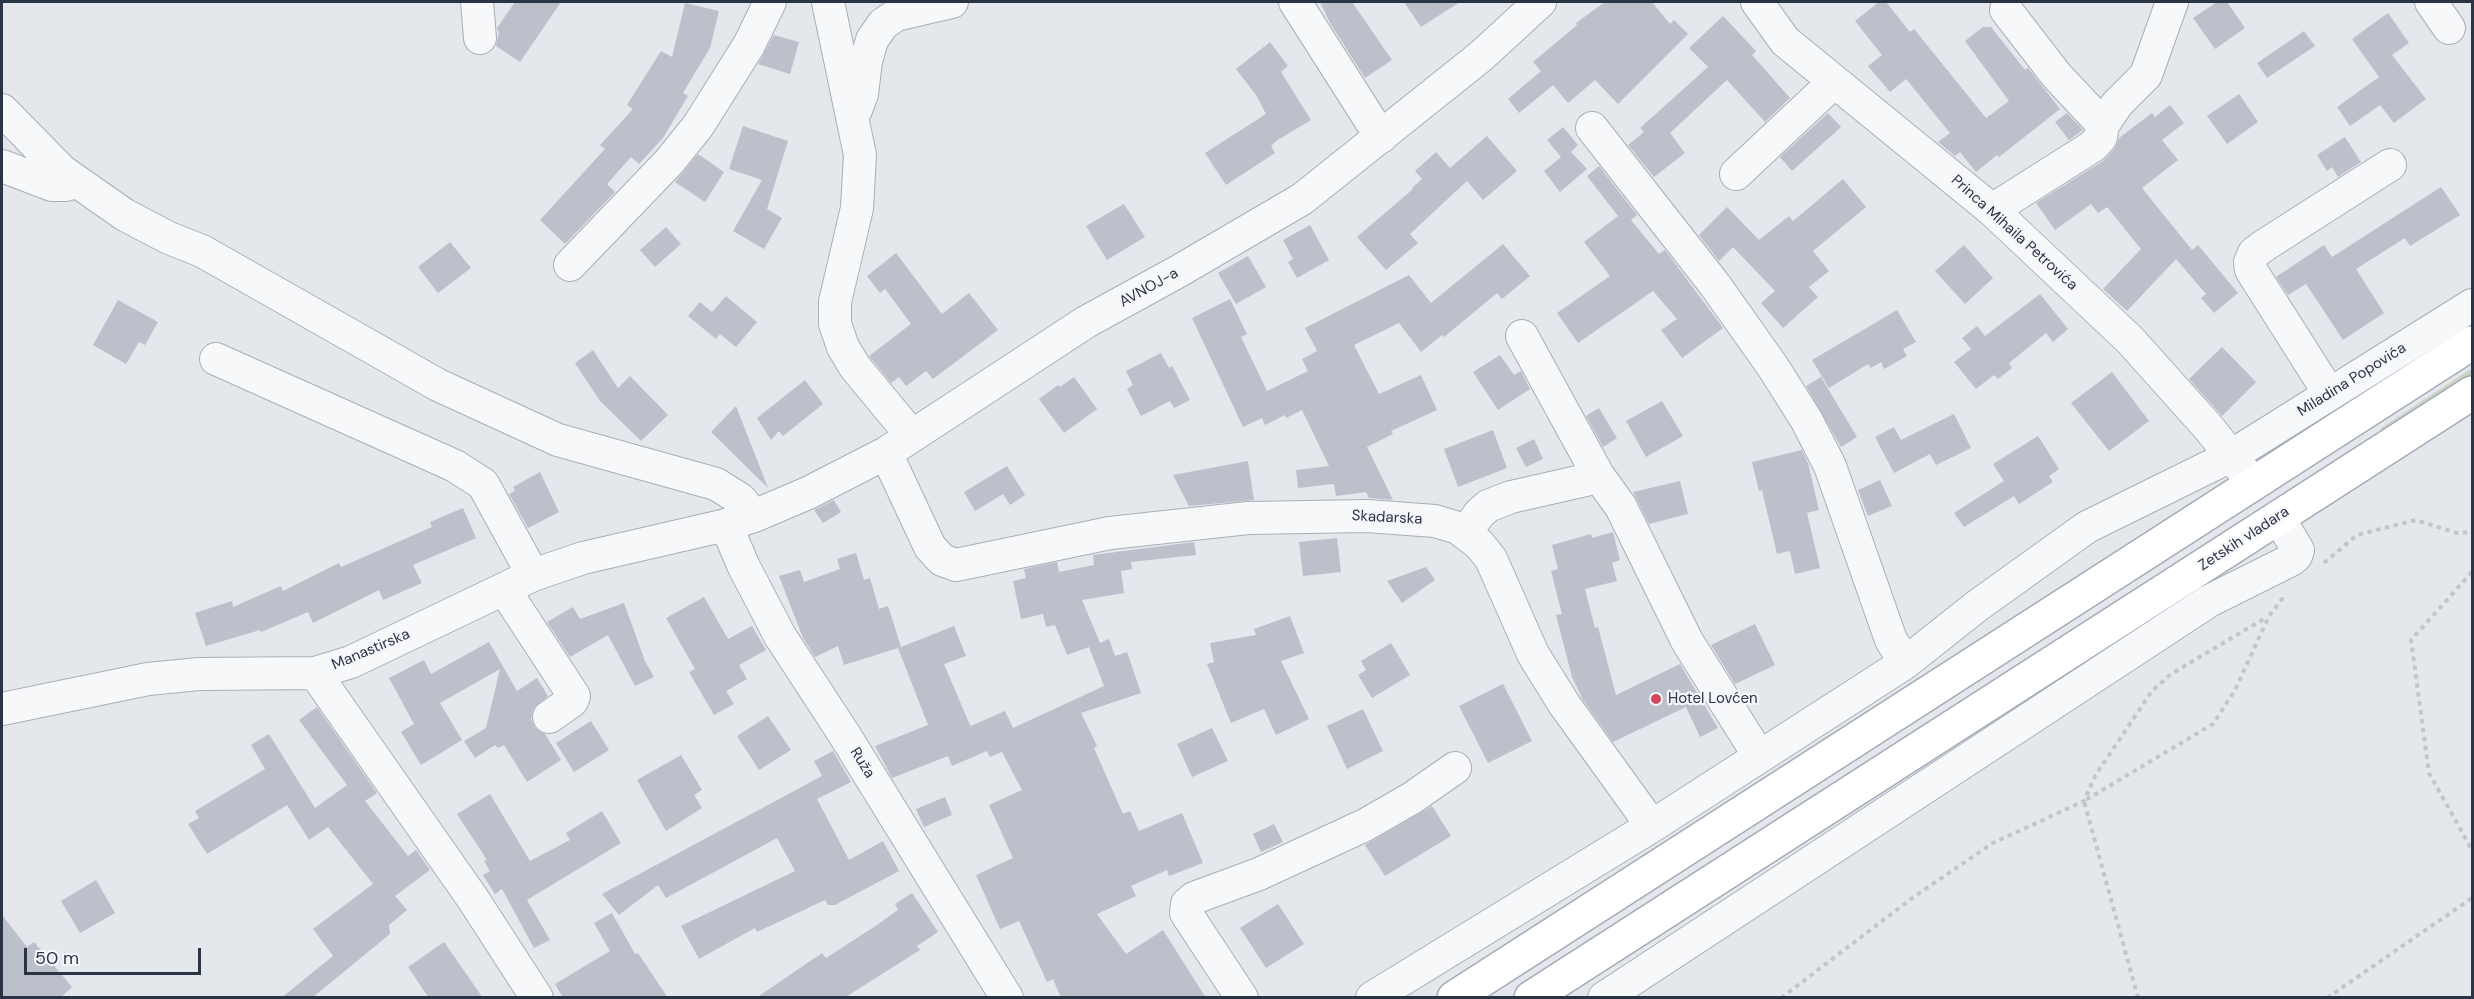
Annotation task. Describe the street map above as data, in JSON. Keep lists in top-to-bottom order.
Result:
{
  "streets": {
    "main road": ["Zetskih vladara"],
    "street": [
      "Princa Mihaila Petrovića",
      "AVNOJ-a",
      "Miladina Popovića",
      "Skadarska",
      "Manastirska",
      "Ruža"
    ]
  },
  "crossings": [
    ["Princa Mihaila Petrovića", "Miladina Popovića"],
    ["AVNOJ-a", "Skadarska"],
    ["AVNOJ-a", "Manastirska"],
    ["AVNOJ-a", "Ruža"],
    ["Miladina Popovića", "Skadarska"],
    ["Manastirska", "Ruža"]
  ],
  "places": ["Hotel Lovćen"],
  "scale_bar": "50 m"
}
